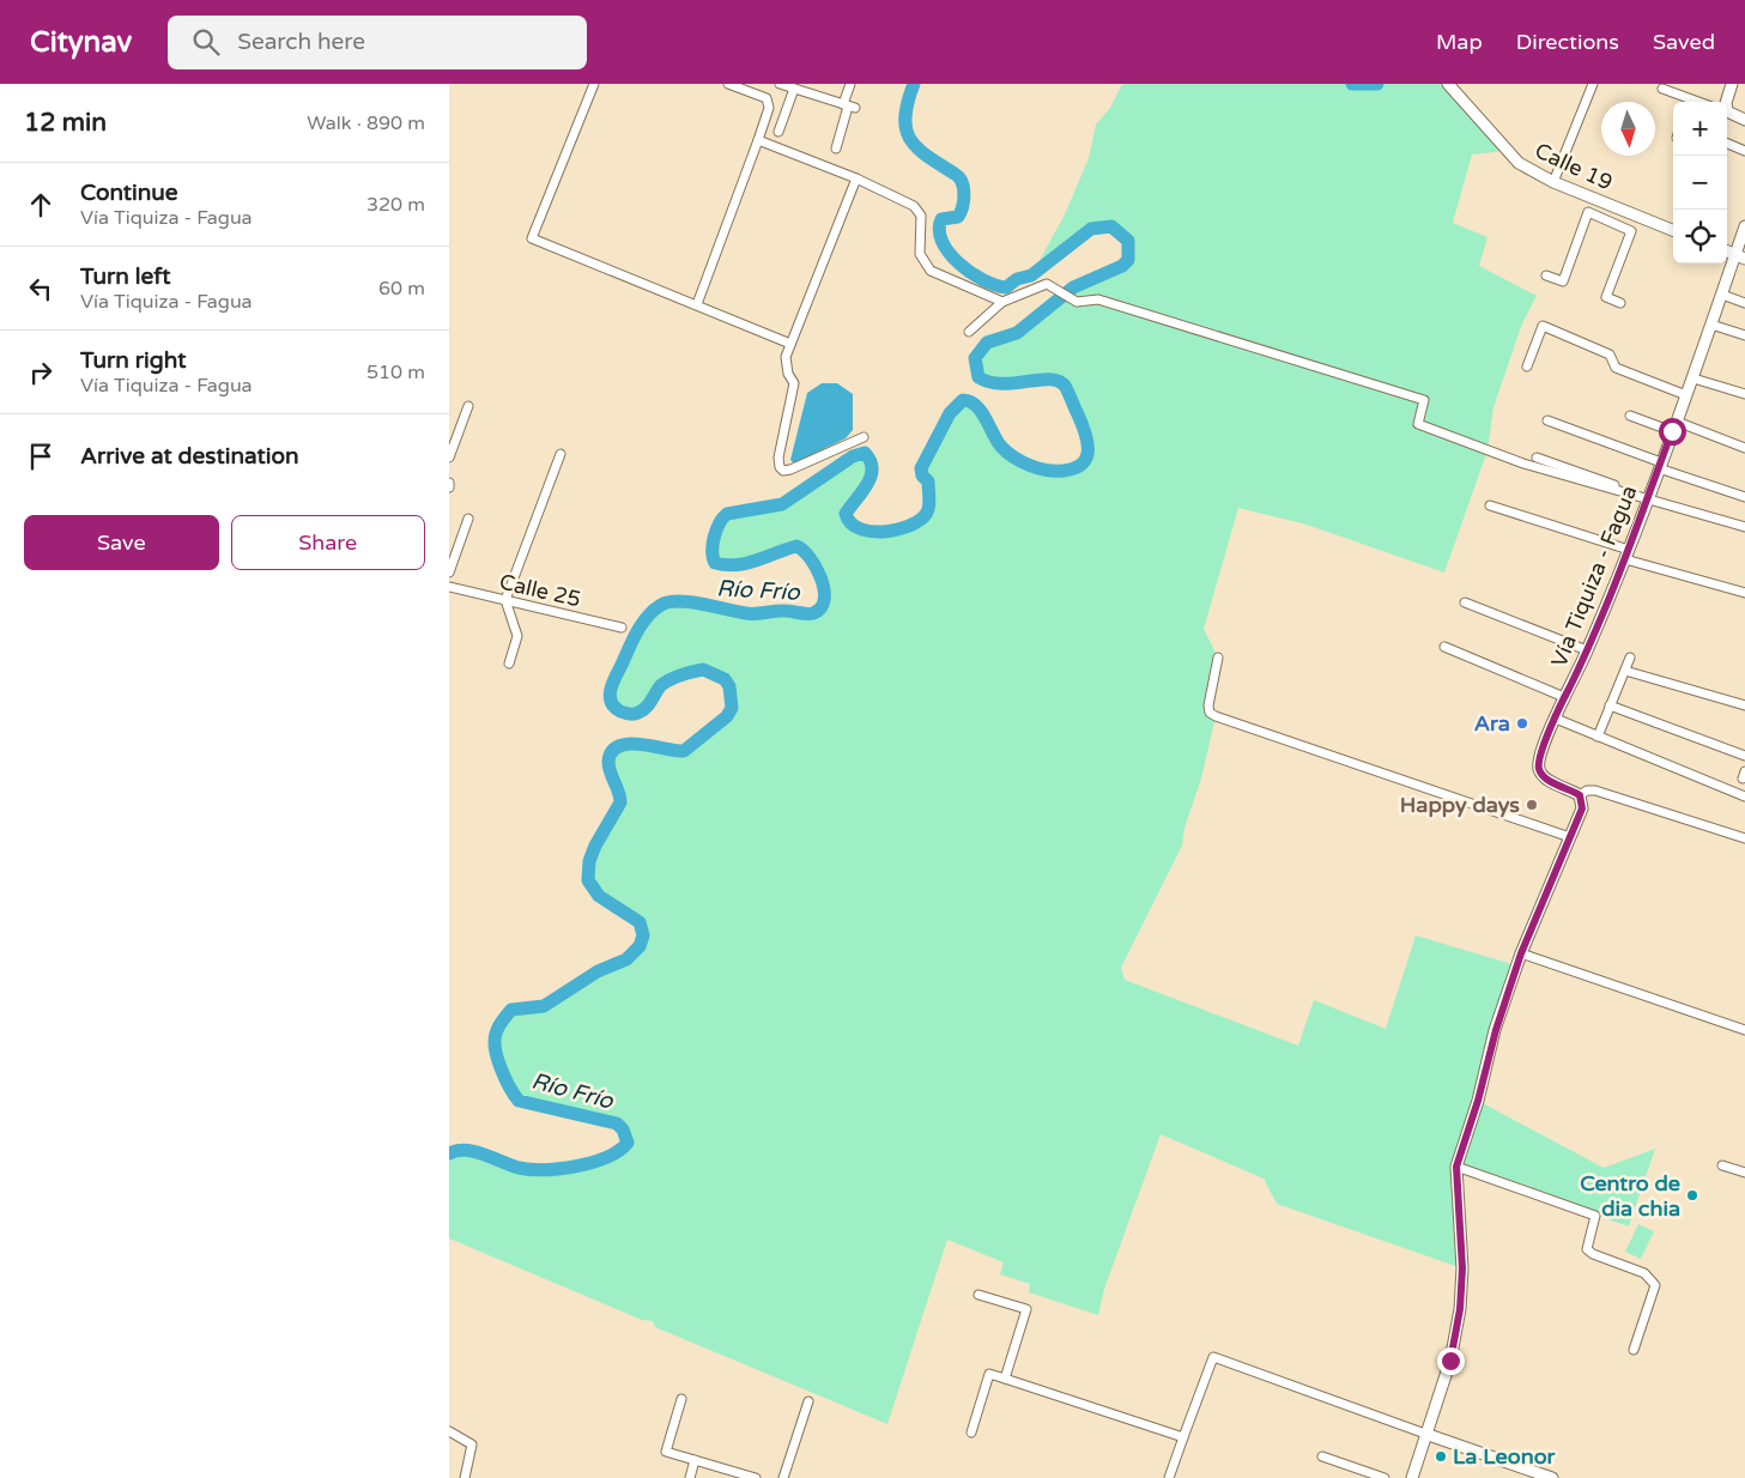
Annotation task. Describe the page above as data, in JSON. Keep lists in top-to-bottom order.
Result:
{
  "streets": {
    "street": ["Calle 19", "Vía Tiquiza - Fagua", "Calle 25"]
  },
  "water": ["Río Frío"],
  "places": [
    "Ara",
    "Happy days",
    "Centro de dia chia",
    "La Leonor"
  ],
  "north": "bottom",
  "page": {
    "header": "Citynav",
    "search": "Search here",
    "nav": ["Map", "Directions", "Saved"],
    "heading": ["12 min", "Walk · 890 m"],
    "map_buttons": ["+", "−"],
    "list": [
      ["Continue", "Vía Tiquiza - Fagua", "320 m"],
      ["Turn left", "Vía Tiquiza - Fagua", "60 m"],
      ["Turn right", "Vía Tiquiza - Fagua", "510 m"],
      "Arrive at destination"
    ],
    "buttons": ["Save", "Share"]
  }
}
